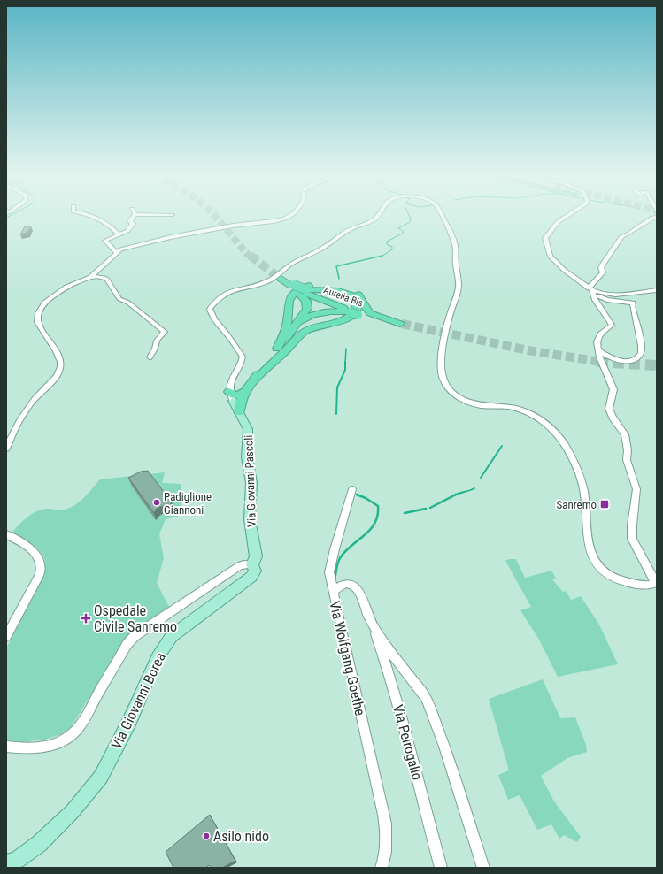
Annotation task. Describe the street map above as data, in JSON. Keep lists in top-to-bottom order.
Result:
{
  "streets": {
    "highway": ["Aurelia Bis"],
    "main road": ["Via Giovanni Pascoli", "Via Giovanni Borea"],
    "street": ["Via Wolfgang Goethe", "Via Peirogallo"]
  },
  "crossings": [
    ["Via Giovanni Pascoli", "Via Giovanni Borea"],
    ["Via Wolfgang Goethe", "Via Peirogallo"]
  ],
  "places": {
    "other": ["Padiglione Giannoni", "Asilo nido"],
    "transit": ["Sanremo"],
    "health": ["Ospedale Civile Sanremo"]
  }
}
